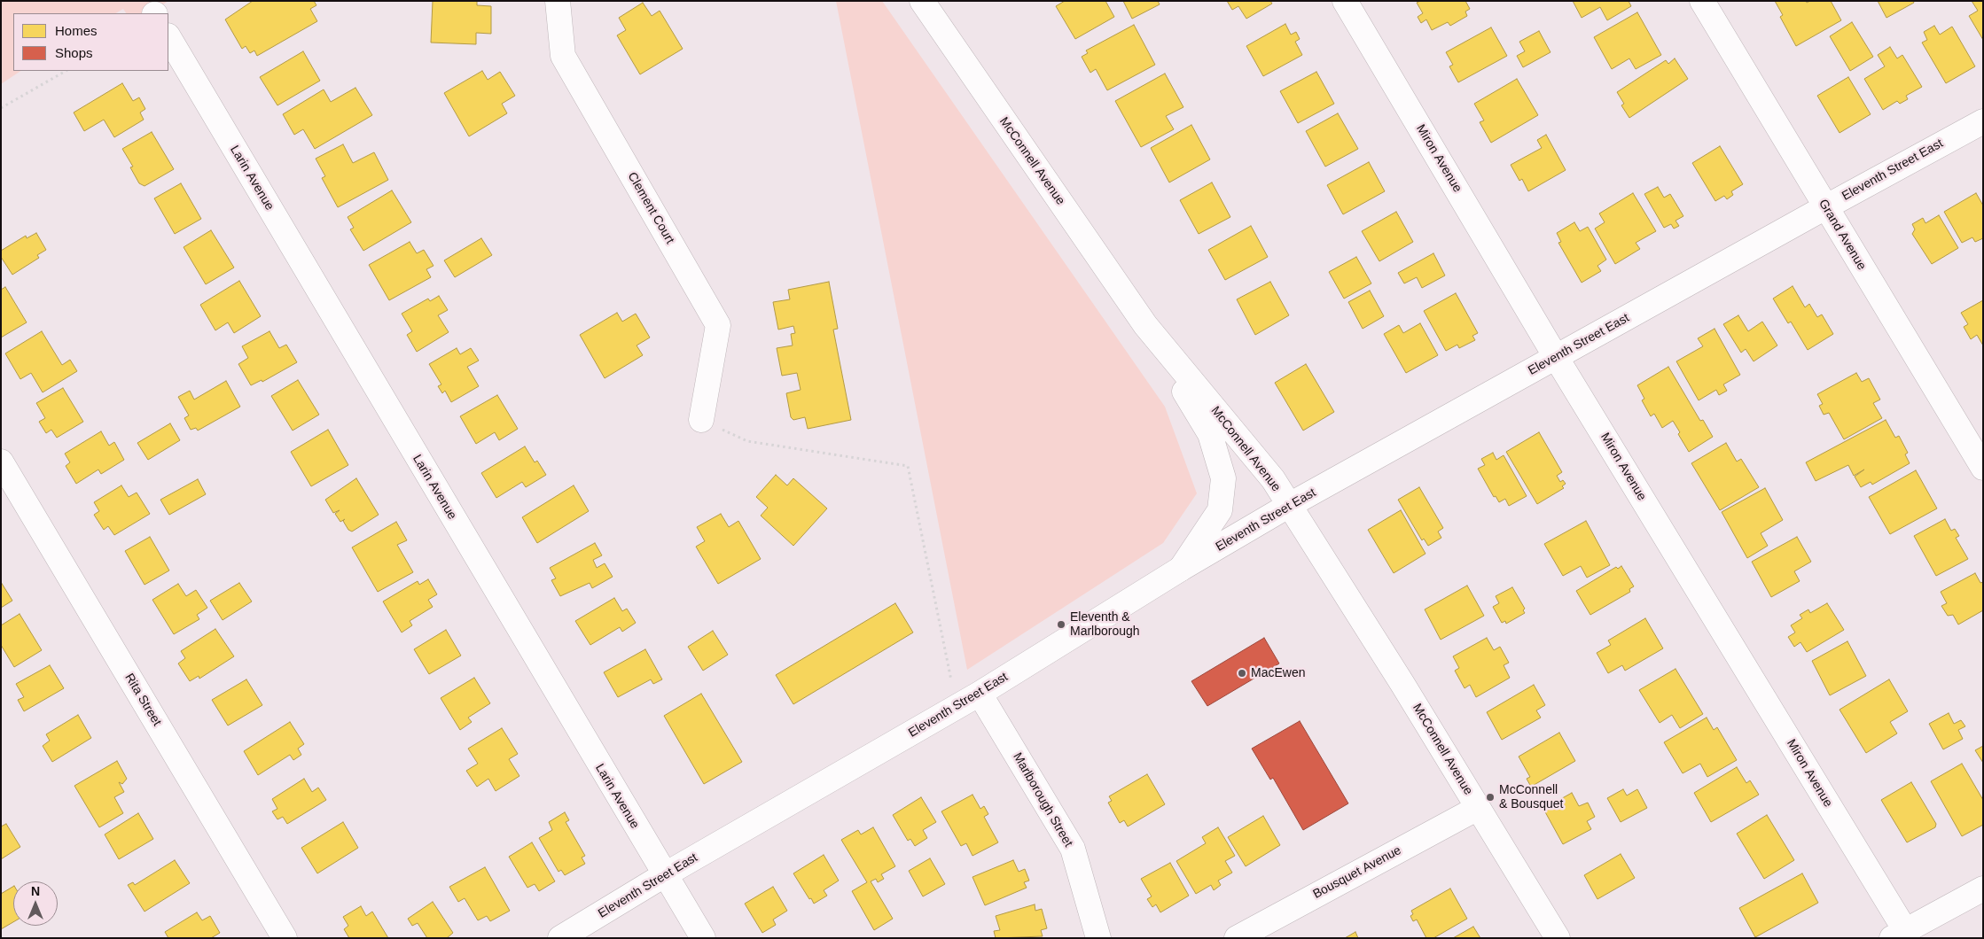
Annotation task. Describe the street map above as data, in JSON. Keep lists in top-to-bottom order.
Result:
{
  "streets": {
    "street": [
      "Miron Avenue",
      "McConnell Avenue",
      "Eleventh Street East",
      "Larin Avenue",
      "Clement Court",
      "Grand Avenue",
      "Rita Street",
      "Marlborough Street",
      "Bousquet Avenue"
    ]
  },
  "crossings": [
    ["Miron Avenue", "Eleventh Street East"],
    ["McConnell Avenue", "Eleventh Street East"],
    ["McConnell Avenue", "Bousquet Avenue"],
    ["Eleventh Street East", "Larin Avenue"],
    ["Eleventh Street East", "Grand Avenue"],
    ["Eleventh Street East", "Marlborough Street"]
  ],
  "places": ["Eleventh & Marlborough", "MacEwen", "McConnell & Bousquet"],
  "legend": ["Homes", "Shops"],
  "north": "top"
}
